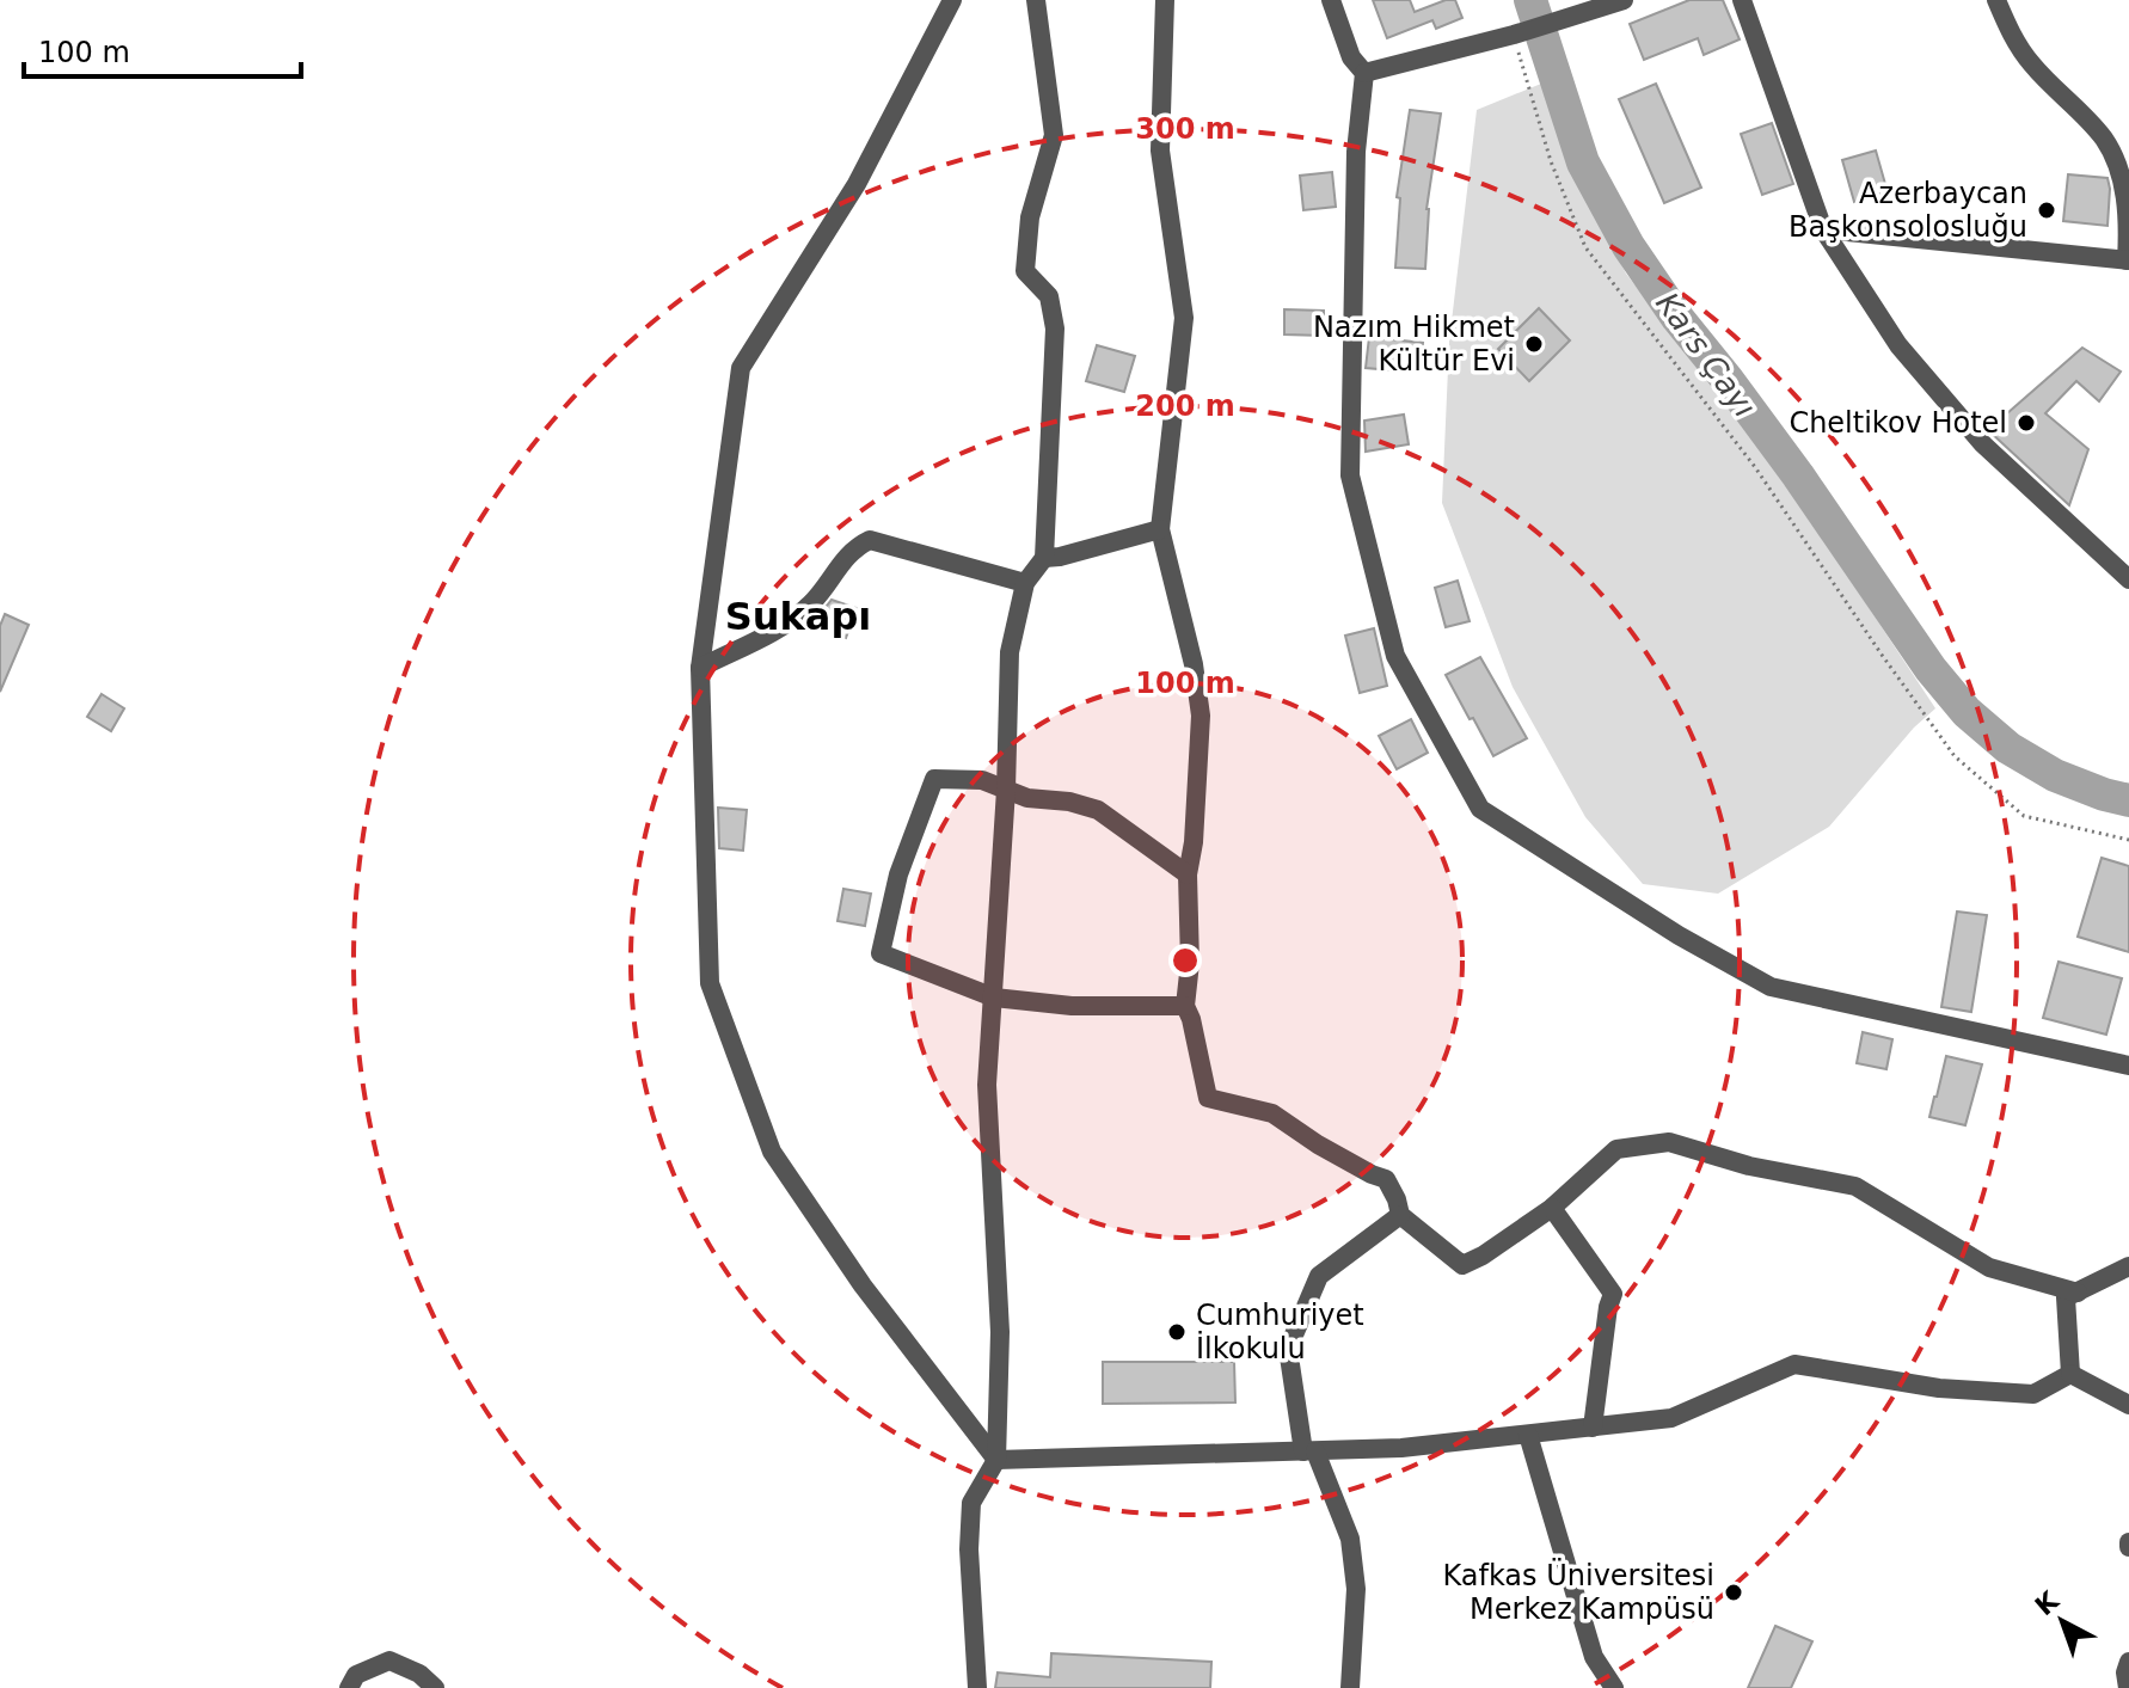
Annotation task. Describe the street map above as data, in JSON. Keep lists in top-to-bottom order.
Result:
{
  "districts": ["Sukapı"],
  "water": ["Kars Çayı"],
  "places": [
    "Azerbaycan Başkonsolosluğu",
    "Nazım Hikmet Kültür Evi",
    "Cheltikov Hotel",
    "Cumhuriyet İlkokulu",
    "Kafkas Üniversitesi Merkez Kampüsü"
  ],
  "scale_bar": "100 m",
  "north": "top left",
  "rings": ["300 m", "200 m", "100 m"]
}
